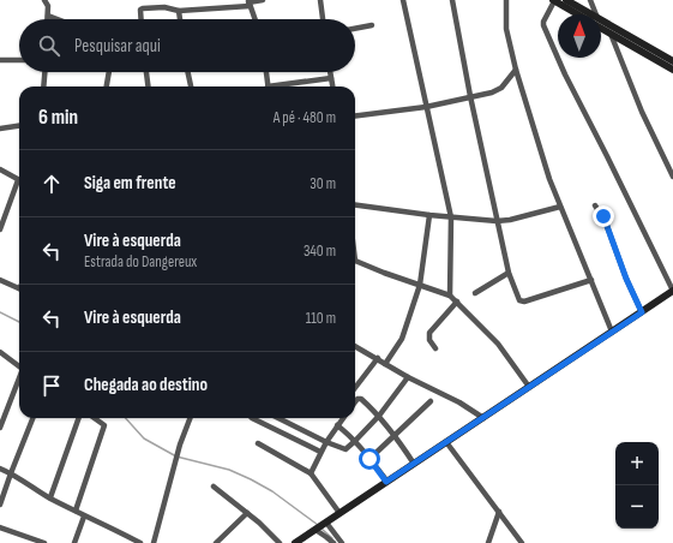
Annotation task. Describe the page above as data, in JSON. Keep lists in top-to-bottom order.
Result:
{
  "north": "top",
  "page": {
    "search": "Pesquisar aqui",
    "heading": ["6 min", "A pé · 480 m"],
    "list": [
      ["Siga em frente", "30 m"],
      ["Vire à esquerda", "Estrada do Dangereux", "340 m"],
      ["Vire à esquerda", "110 m"],
      "Chegada ao destino"
    ],
    "map_buttons": ["+", "−"]
  }
}
